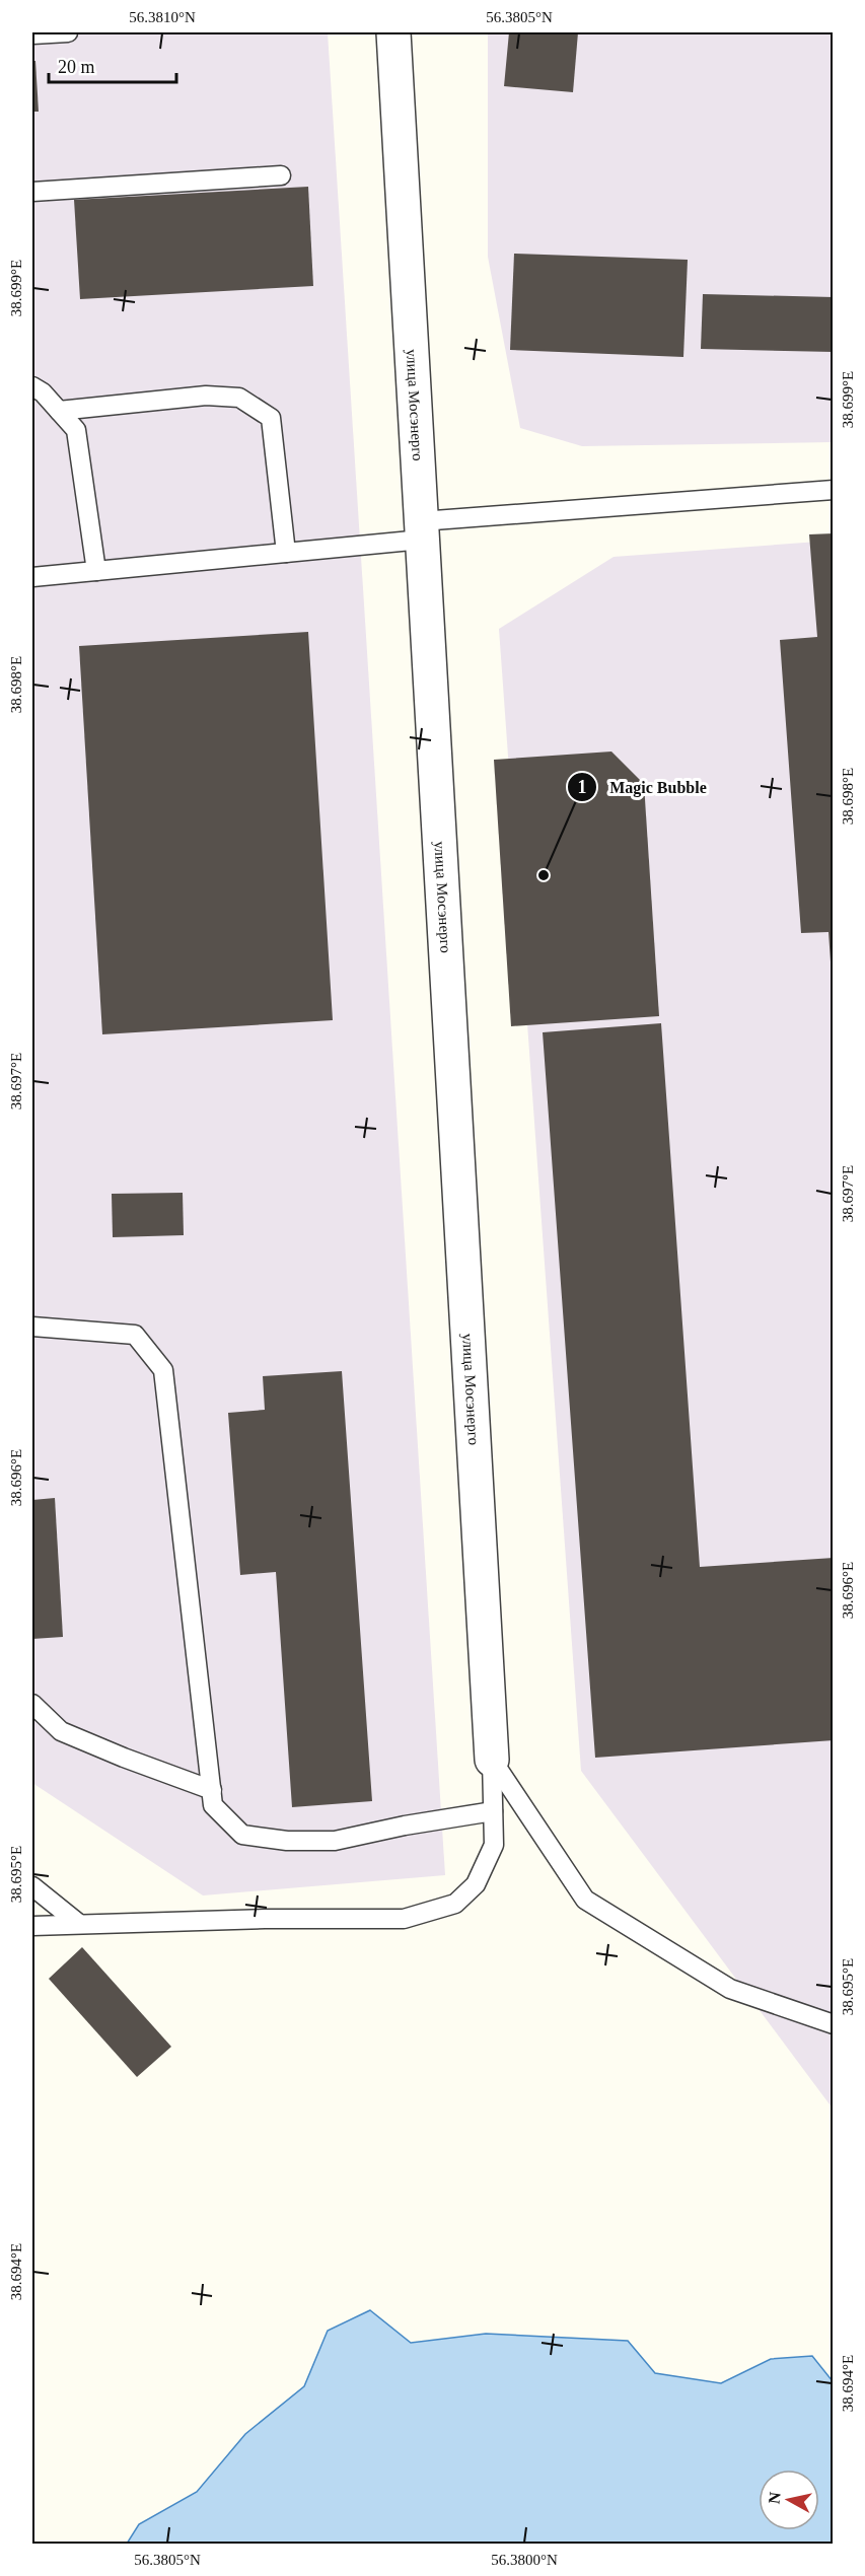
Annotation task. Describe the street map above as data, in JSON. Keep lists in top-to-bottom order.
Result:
{
  "streets": {
    "street": ["улица Мосэнерго"]
  },
  "places": ["Magic Bubble"],
  "scale_bar": "20 m",
  "north": "left",
  "coordinates": [
    "56.3810°N",
    "56.3805°N",
    "38.699°E",
    "38.698°E",
    "38.697°E",
    "38.696°E",
    "38.695°E",
    "38.694°E",
    "56.3800°N"
  ]
}
